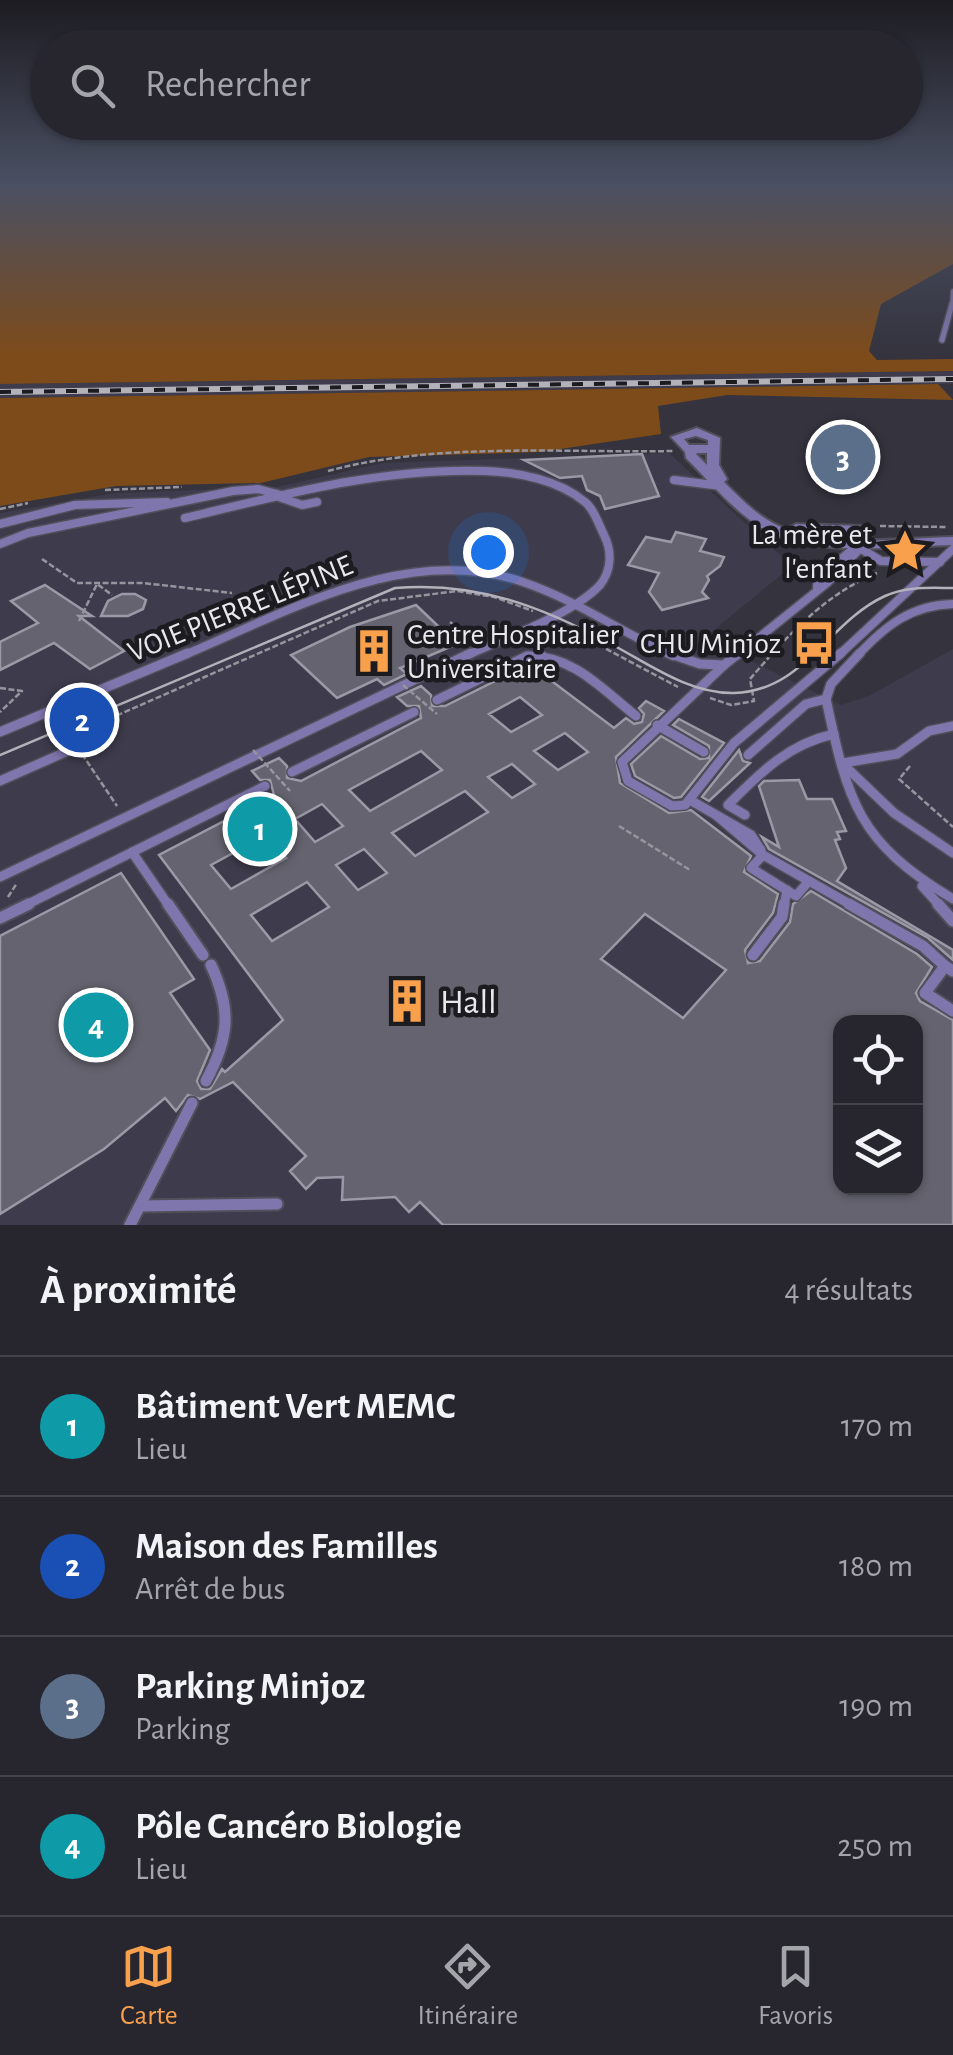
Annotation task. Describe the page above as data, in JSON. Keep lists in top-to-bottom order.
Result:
{
  "streets": {
    "lane": ["VOIE PIERRE LÉPINE"]
  },
  "places": {
    "place": ["La mère et l'enfant"],
    "bus stop": ["CHU Minjoz"],
    "building": ["Centre Hospitalier Universitaire", "Hall"]
  },
  "page": {
    "search": "Rechercher",
    "pins": [
      "3",
      "2",
      "1",
      "4"
    ],
    "heading": ["À proximité", "4 résultats"],
    "list": [
      {
        "mark": "1",
        "name": "Bâtiment Vert MEMC",
        "note": "Lieu",
        "value": "170 m"
      },
      {
        "mark": "2",
        "name": "Maison des Familles",
        "note": "Arrêt de bus",
        "value": "180 m"
      },
      {
        "mark": "3",
        "name": "Parking Minjoz",
        "note": "Parking",
        "value": "190 m"
      },
      {
        "mark": "4",
        "name": "Pôle Cancéro Biologie",
        "note": "Lieu",
        "value": "250 m"
      }
    ],
    "nav": ["Carte", "Itinéraire", "Favoris"]
  }
}
